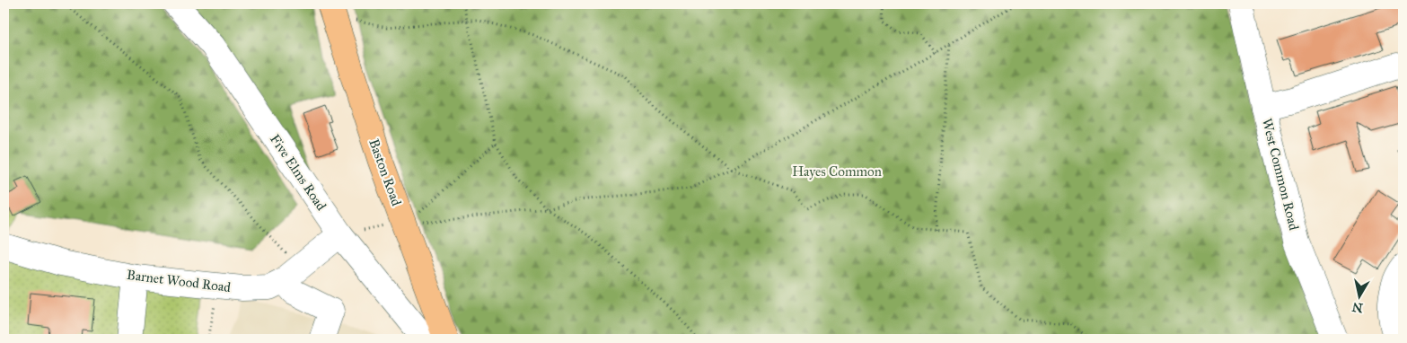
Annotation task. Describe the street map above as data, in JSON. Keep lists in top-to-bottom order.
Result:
{
  "streets": {
    "main road": ["Baston Road"],
    "street": ["Five Elms Road", "West Common Road", "Barnet Wood Road"]
  },
  "crossings": [
    ["Five Elms Road", "Barnet Wood Road"]
  ],
  "parks": ["Hayes Common"],
  "north": "bottom"
}
